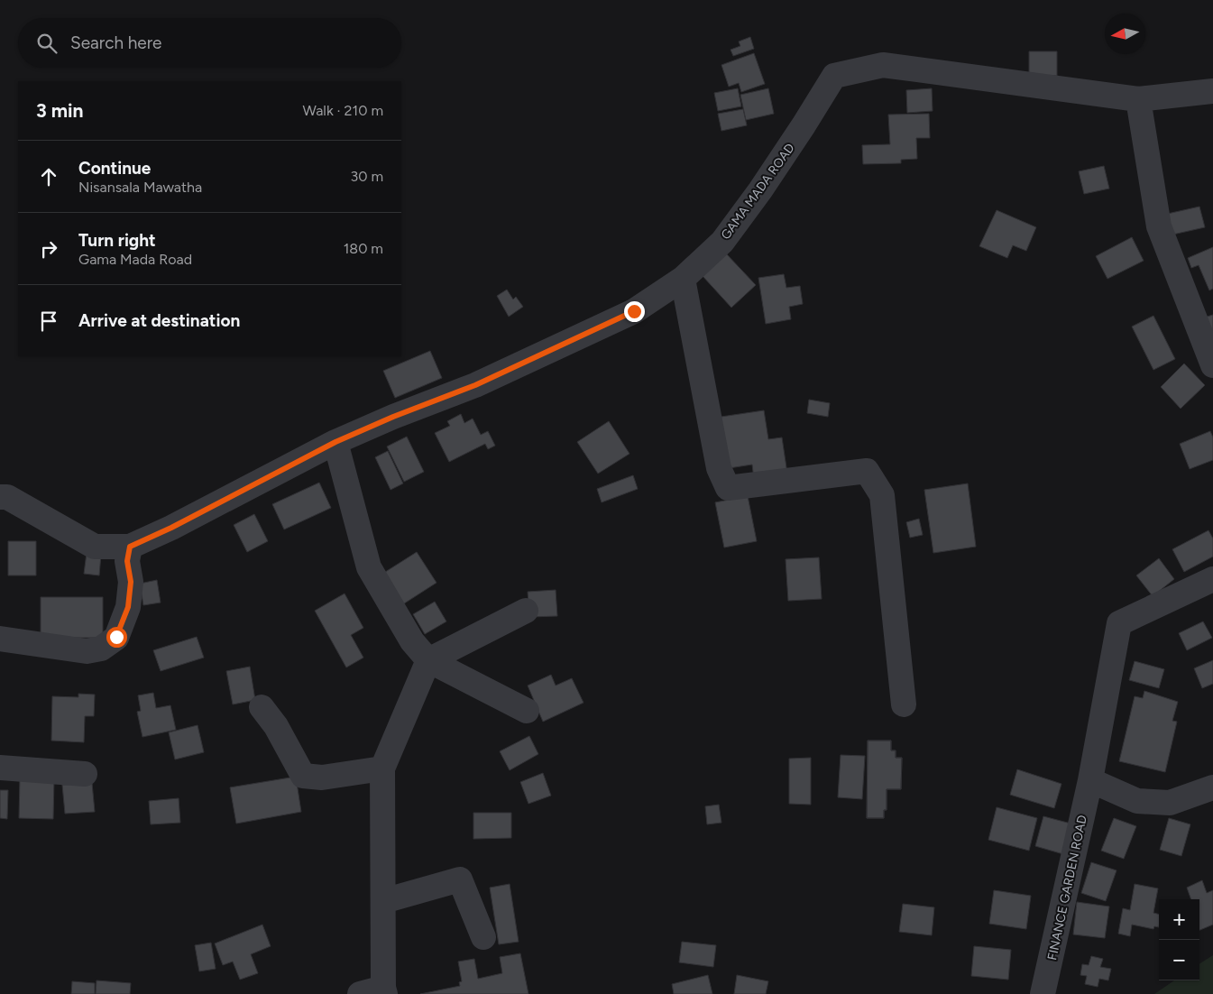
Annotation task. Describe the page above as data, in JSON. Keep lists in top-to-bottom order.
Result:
{
  "streets": {
    "street": ["GAMA MADA ROAD", "FINANCE GARDEN ROAD"]
  },
  "north": "left",
  "page": {
    "search": "Search here",
    "heading": ["3 min", "Walk · 210 m"],
    "list": [
      ["Continue", "Nisansala Mawatha", "30 m"],
      ["Turn right", "Gama Mada Road", "180 m"],
      "Arrive at destination"
    ],
    "map_buttons": ["+", "−"]
  }
}
